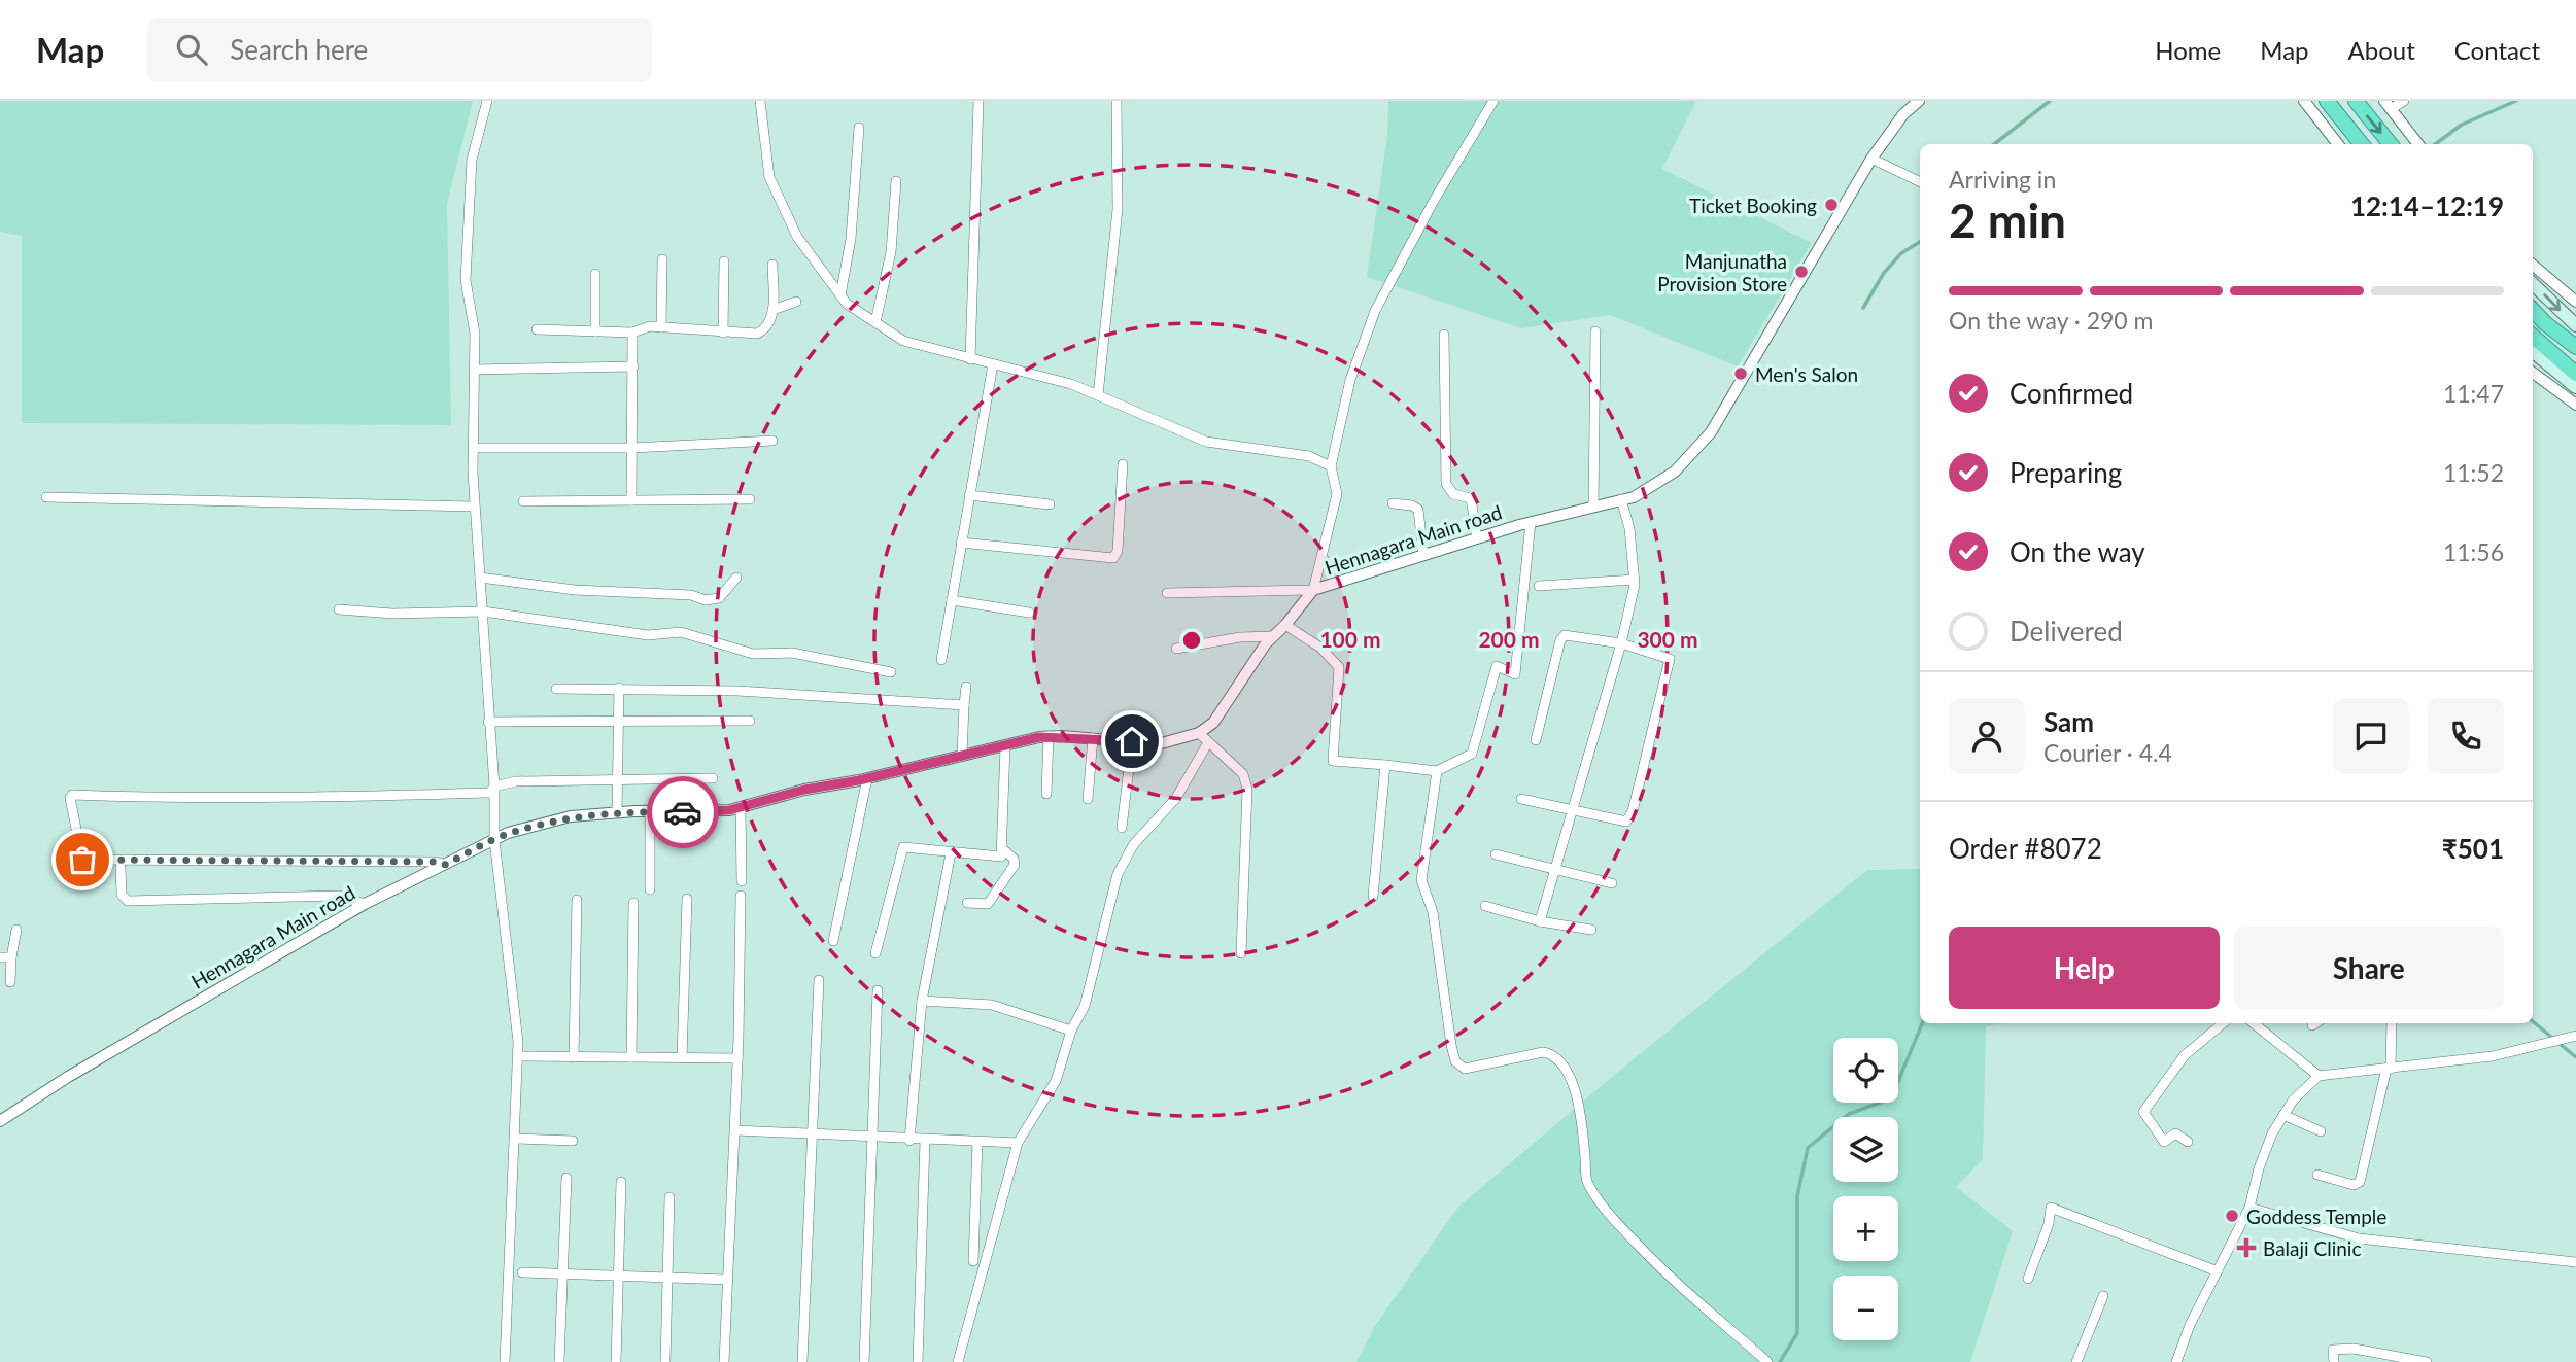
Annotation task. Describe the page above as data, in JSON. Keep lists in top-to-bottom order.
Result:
{
  "streets": {
    "street": ["Hennagara Main road"]
  },
  "places": {
    "other": [
      "Ticket Booking",
      "Manjunatha Provision Store",
      "Men's Salon",
      "Goddess Temple"
    ],
    "health": ["Balaji Clinic"]
  },
  "page": {
    "header": "Map",
    "search": "Search here",
    "nav": [
      "Home",
      "Map",
      "About",
      "Contact"
    ],
    "heading": ["2 min", "Arriving in", "12:14–12:19"],
    "panel": [
      "Sam",
      "Courier · 4.4",
      "Order #8072",
      "₹501"
    ],
    "bar": "On the way · 290 m",
    "list": [
      ["Confirmed", "11:47"],
      ["Preparing", "11:52"],
      ["On the way", "11:56"],
      "Delivered"
    ],
    "buttons": ["Help", "Share"],
    "map_buttons": ["+", "−"]
  },
  "rings": ["100 m", "200 m", "300 m"]
}
